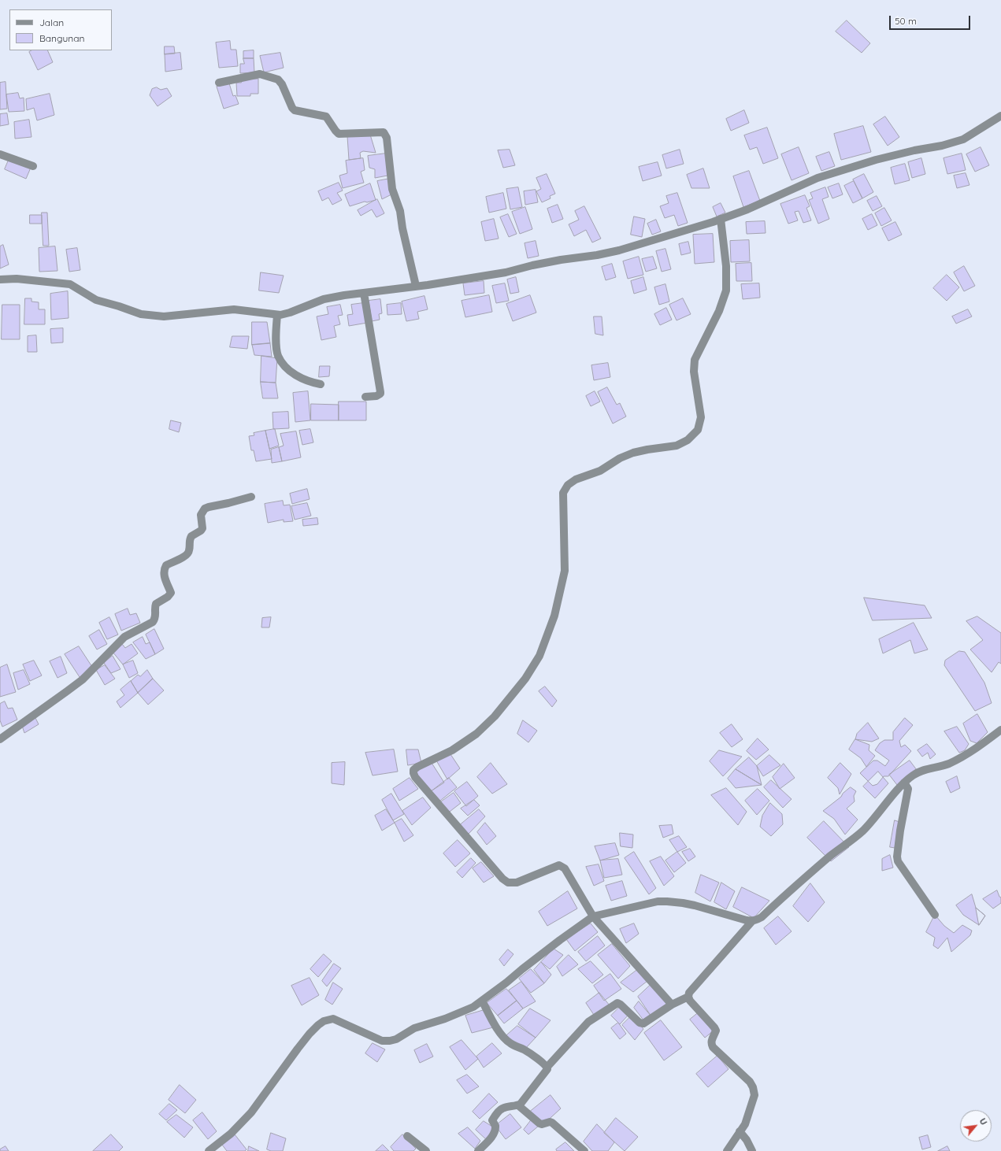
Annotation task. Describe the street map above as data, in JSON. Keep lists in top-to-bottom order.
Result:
{
  "legend": ["Jalan", "Bangunan"],
  "scale_bar": "50 m",
  "north": "top right"
}
